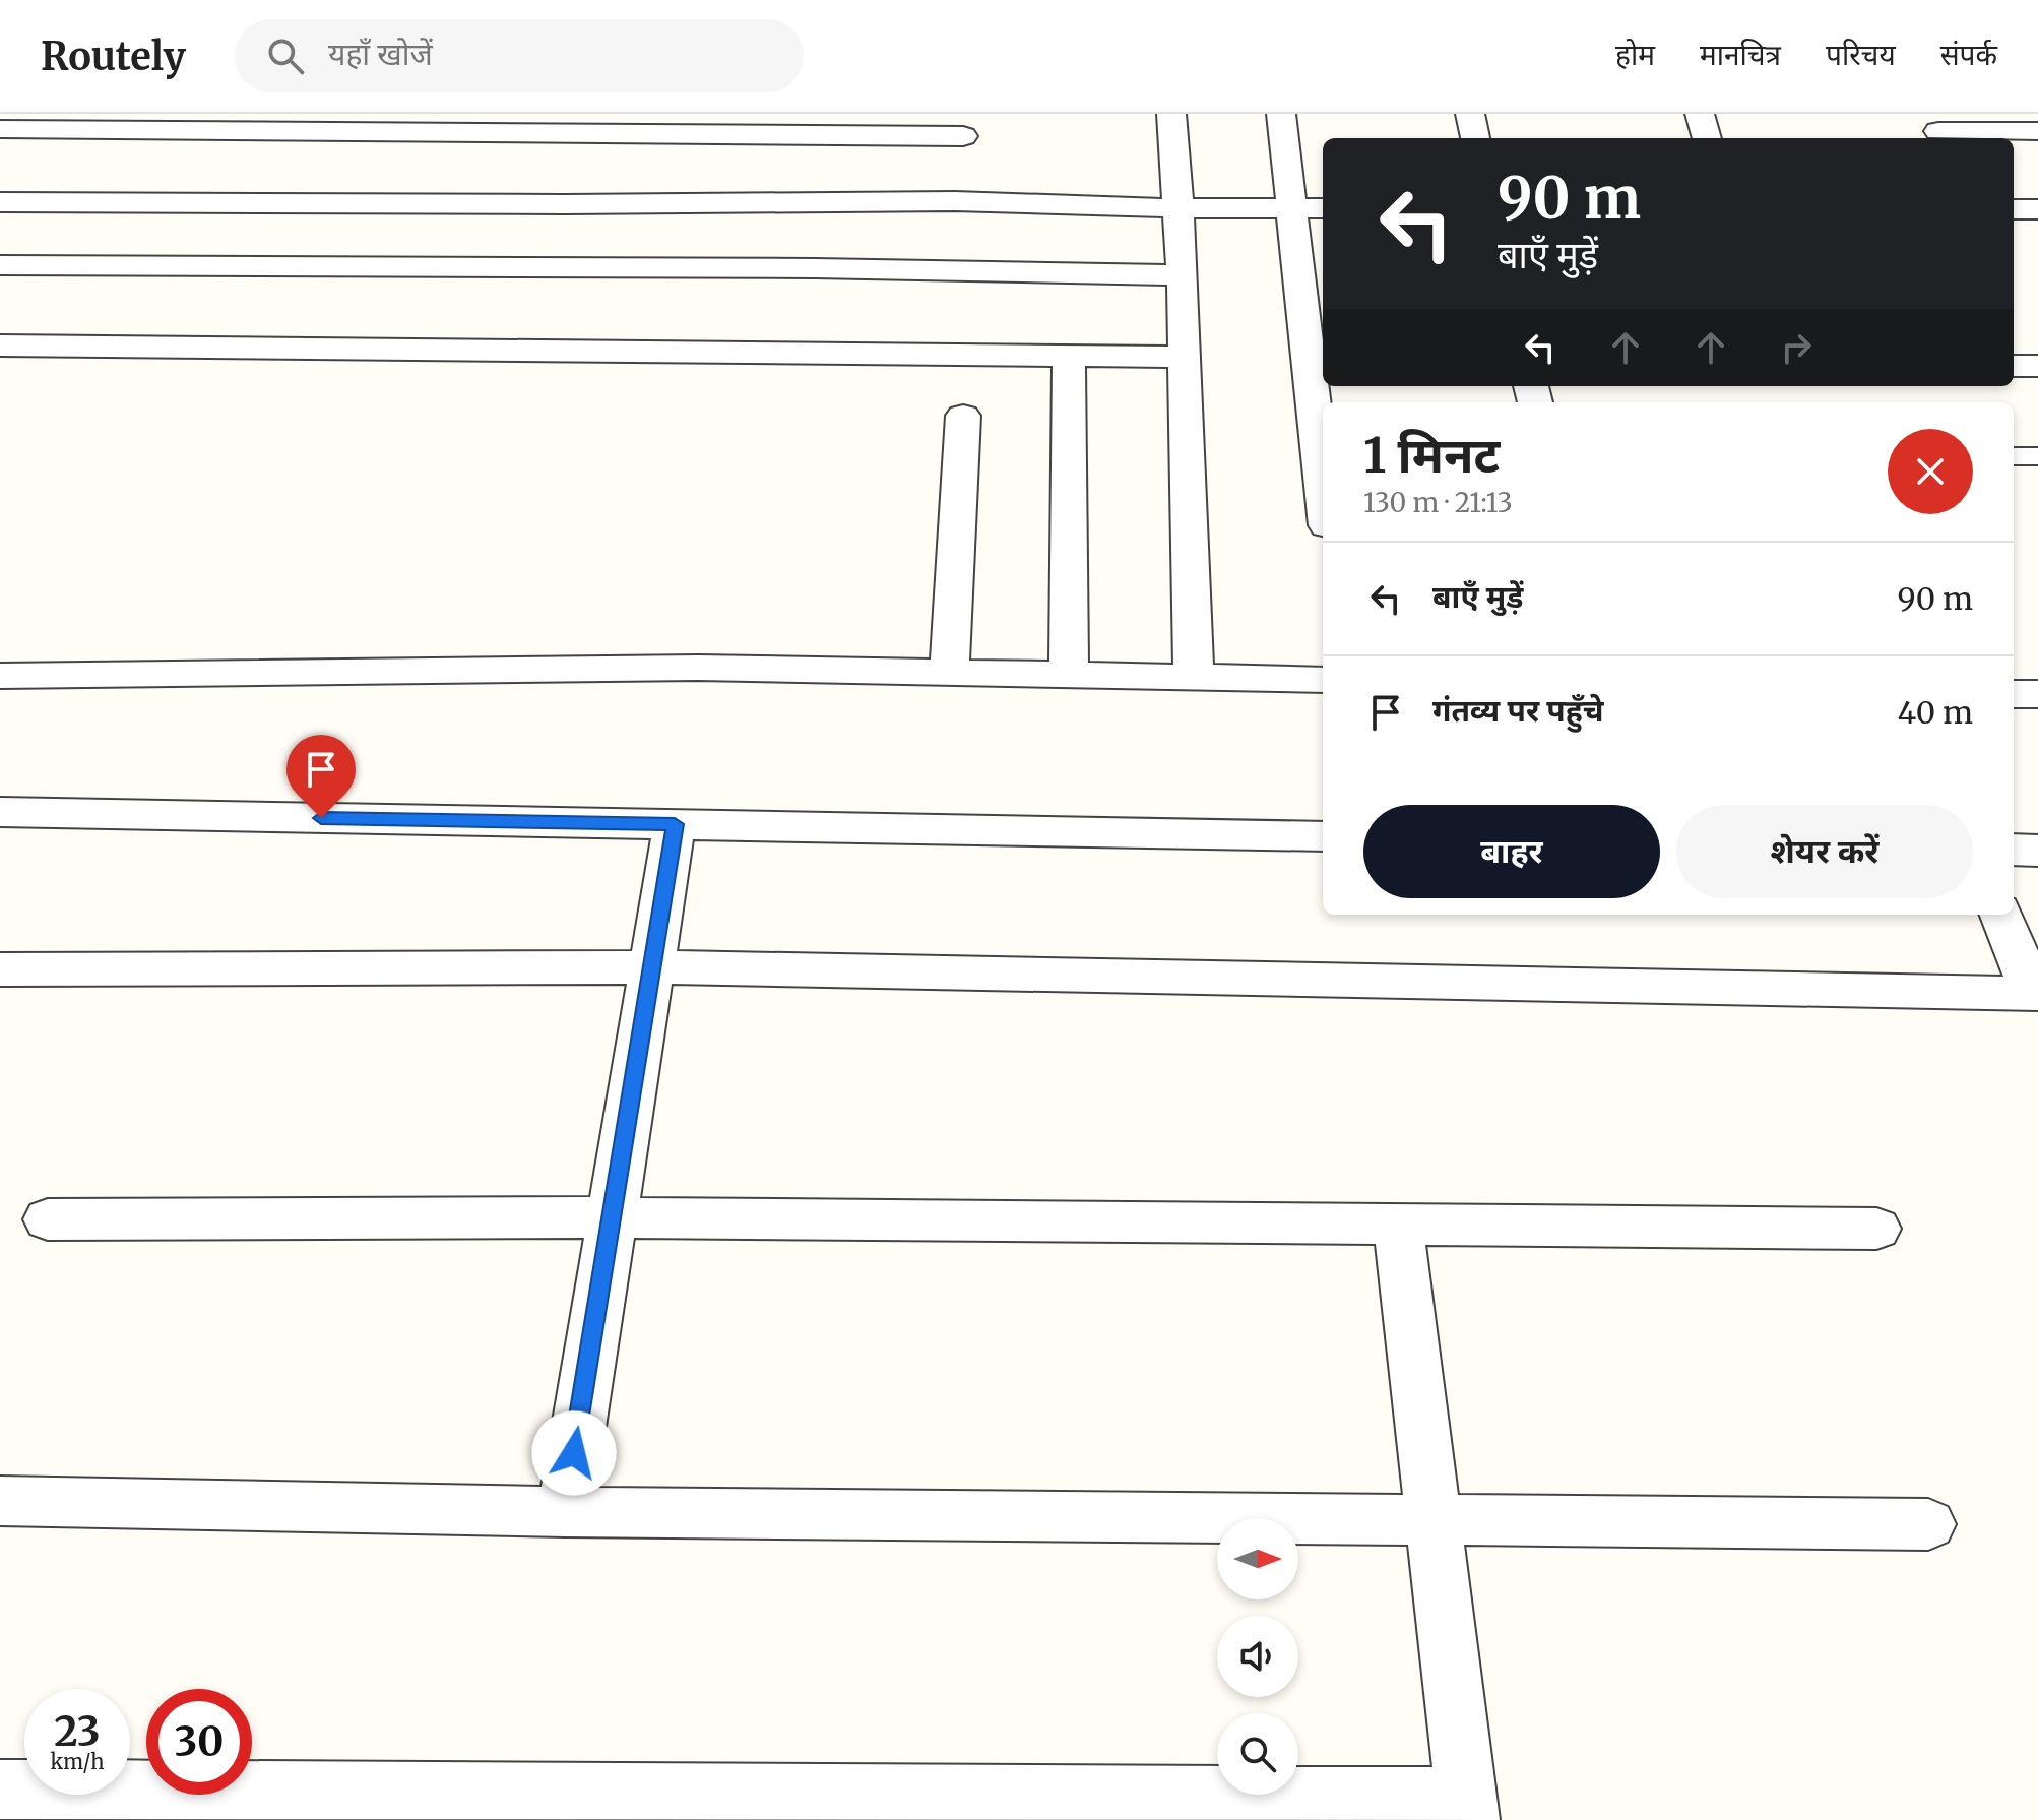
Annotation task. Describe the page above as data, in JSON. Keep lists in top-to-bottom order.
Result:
{
  "north": "right",
  "page": {
    "header": "Routely",
    "search": "यहाँ खोजें",
    "nav": [
      "होम",
      "मानचित्र",
      "परिचय",
      "संपर्क"
    ],
    "turn": ["90 m", "बाएँ मुड़ें"],
    "heading": ["1 मिनट", "130 m · 21:13"],
    "list": [
      {
        "name": "बाएँ मुड़ें",
        "value": "90 m"
      },
      {
        "name": "गंतव्य पर पहुँचे",
        "value": "40 m"
      }
    ],
    "buttons": ["बाहर", "शेयर करें"],
    "speed": "23 km/h",
    "limit": "30"
  }
}
